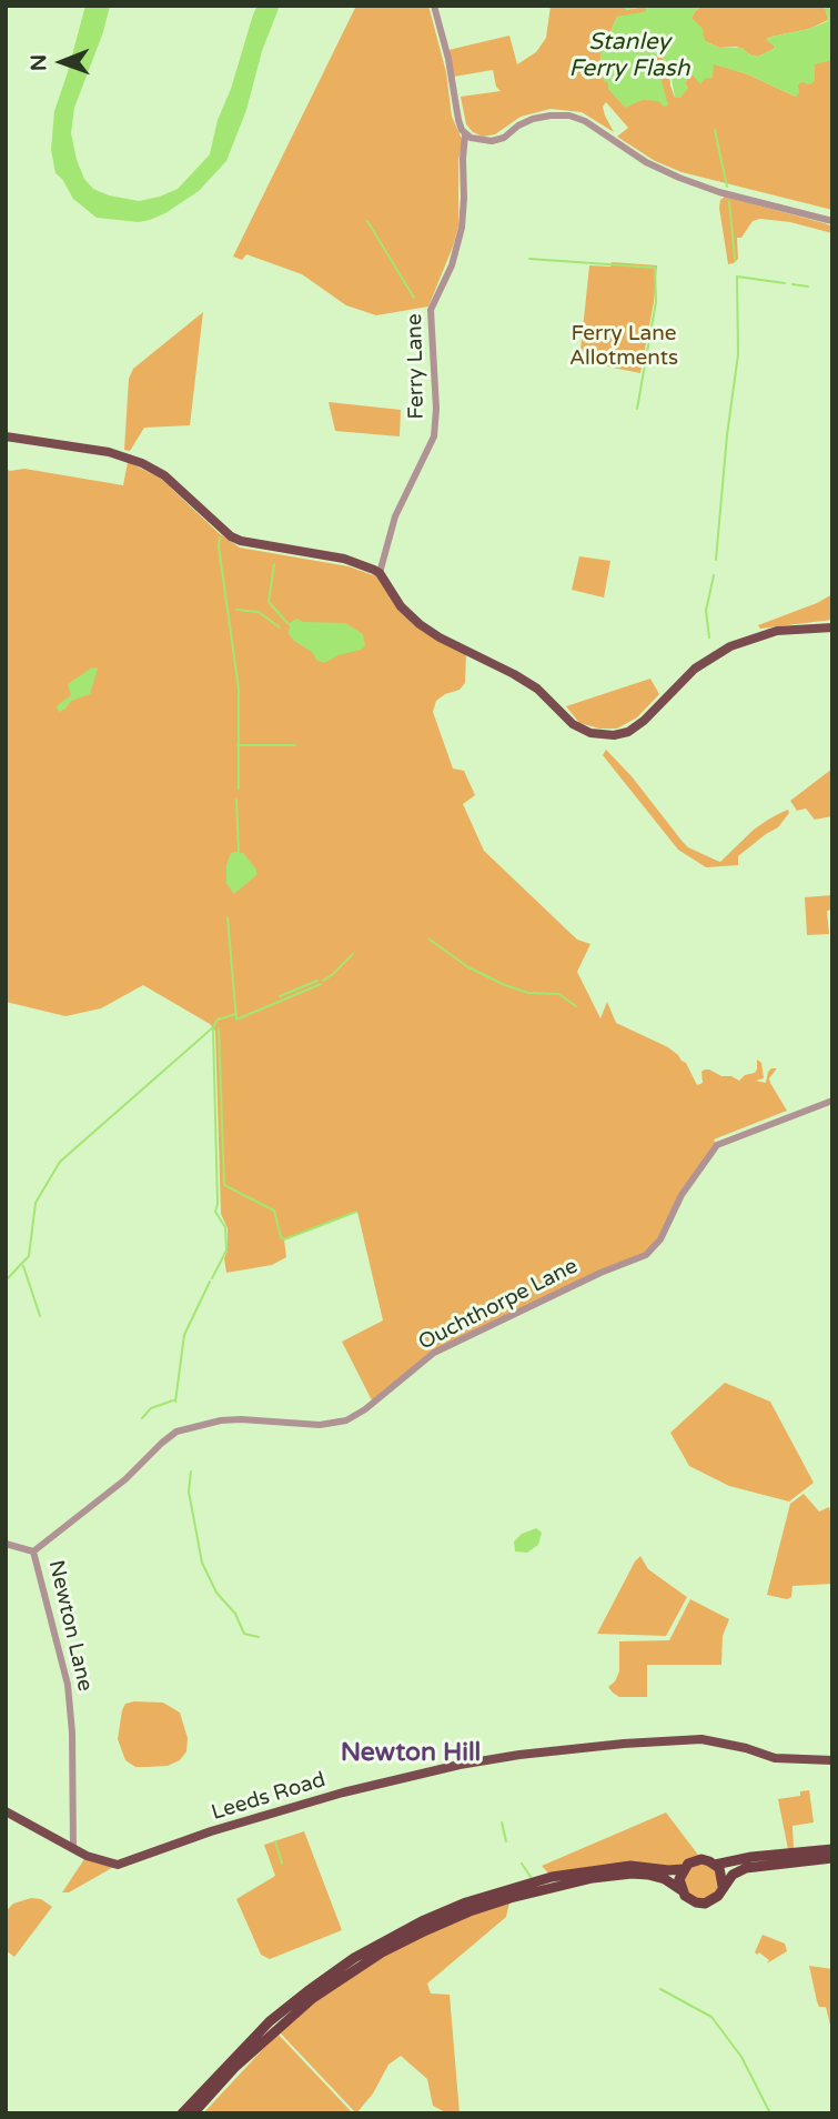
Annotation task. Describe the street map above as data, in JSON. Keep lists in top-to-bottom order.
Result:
{
  "streets": {
    "main road": ["Leeds Road"],
    "street": ["Ferry Lane", "Ouchthorpe Lane", "Newton Lane"]
  },
  "crossings": [
    ["Ouchthorpe Lane", "Newton Lane"],
    ["Newton Lane", "Leeds Road"]
  ],
  "districts": ["Newton Hill"],
  "water": ["Stanley Ferry Flash"],
  "parks": ["Ferry Lane Allotments"],
  "north": "left"
}
